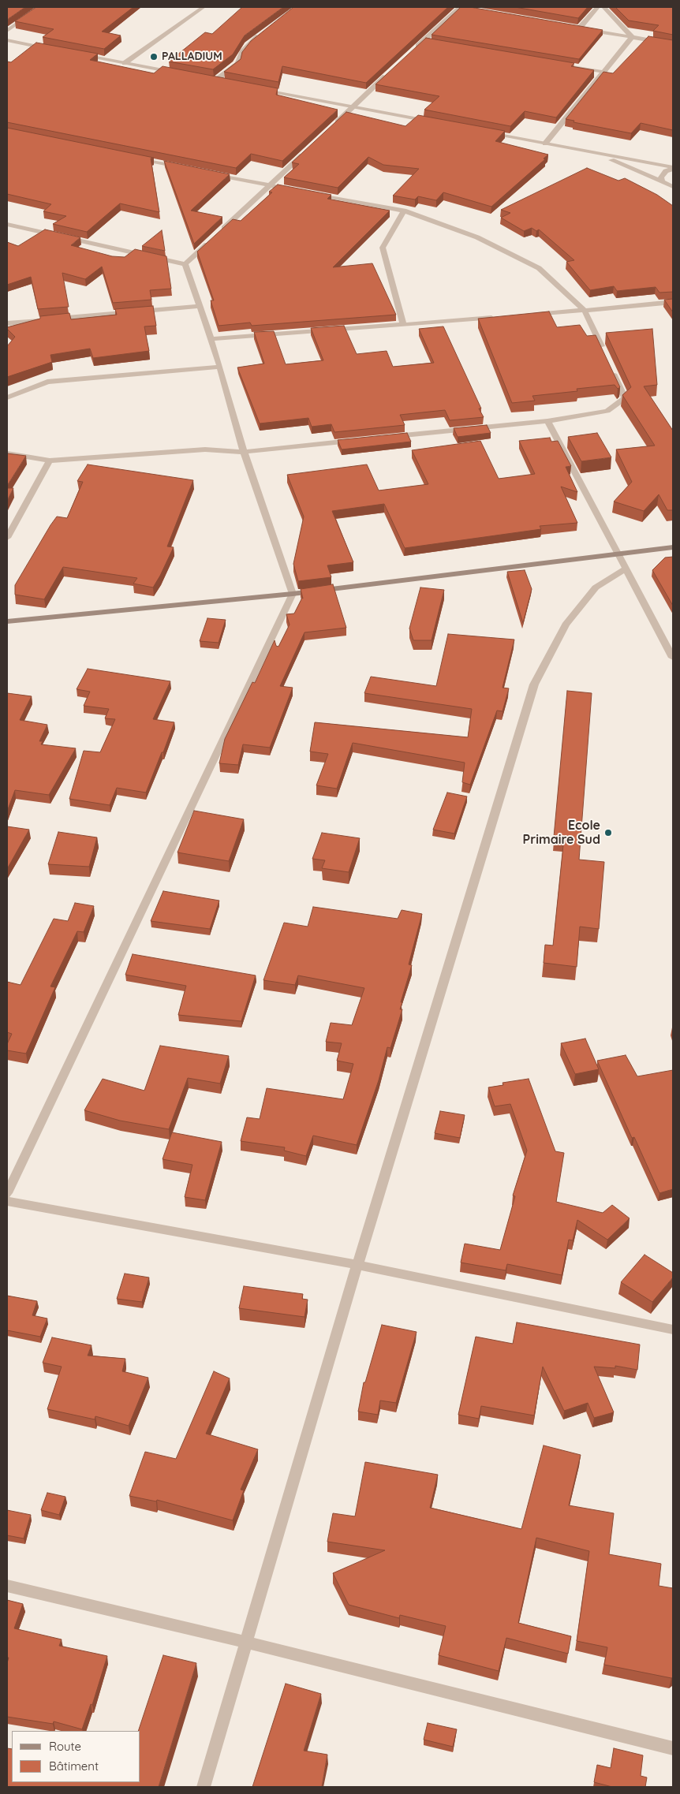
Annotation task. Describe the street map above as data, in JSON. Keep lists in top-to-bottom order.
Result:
{
  "places": ["PALLADIUM", "Ecole Primaire Sud"],
  "legend": ["Route", "Bâtiment"]
}
